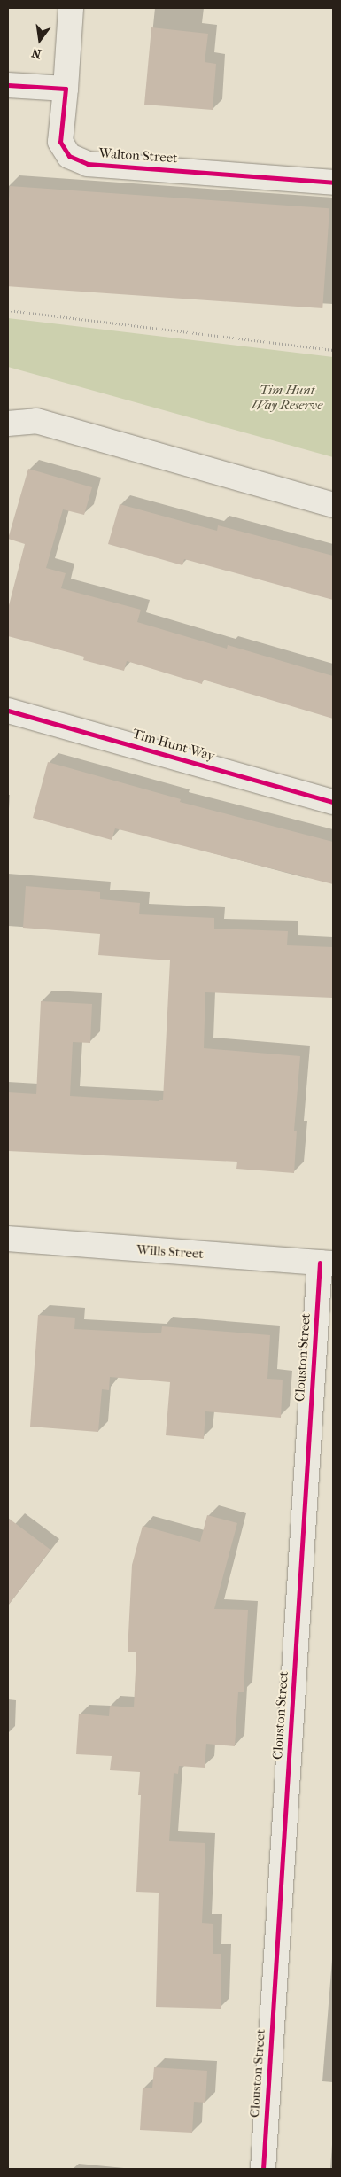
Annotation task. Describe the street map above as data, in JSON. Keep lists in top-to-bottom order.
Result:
{
  "streets": {
    "street": [
      "Walton Street",
      "Tim Hunt Way",
      "Wills Street",
      "Clouston Street"
    ]
  },
  "crossings": [
    ["Wills Street", "Clouston Street"]
  ],
  "parks": ["Tim Hunt Way Reserve"],
  "north": "bottom"
}
